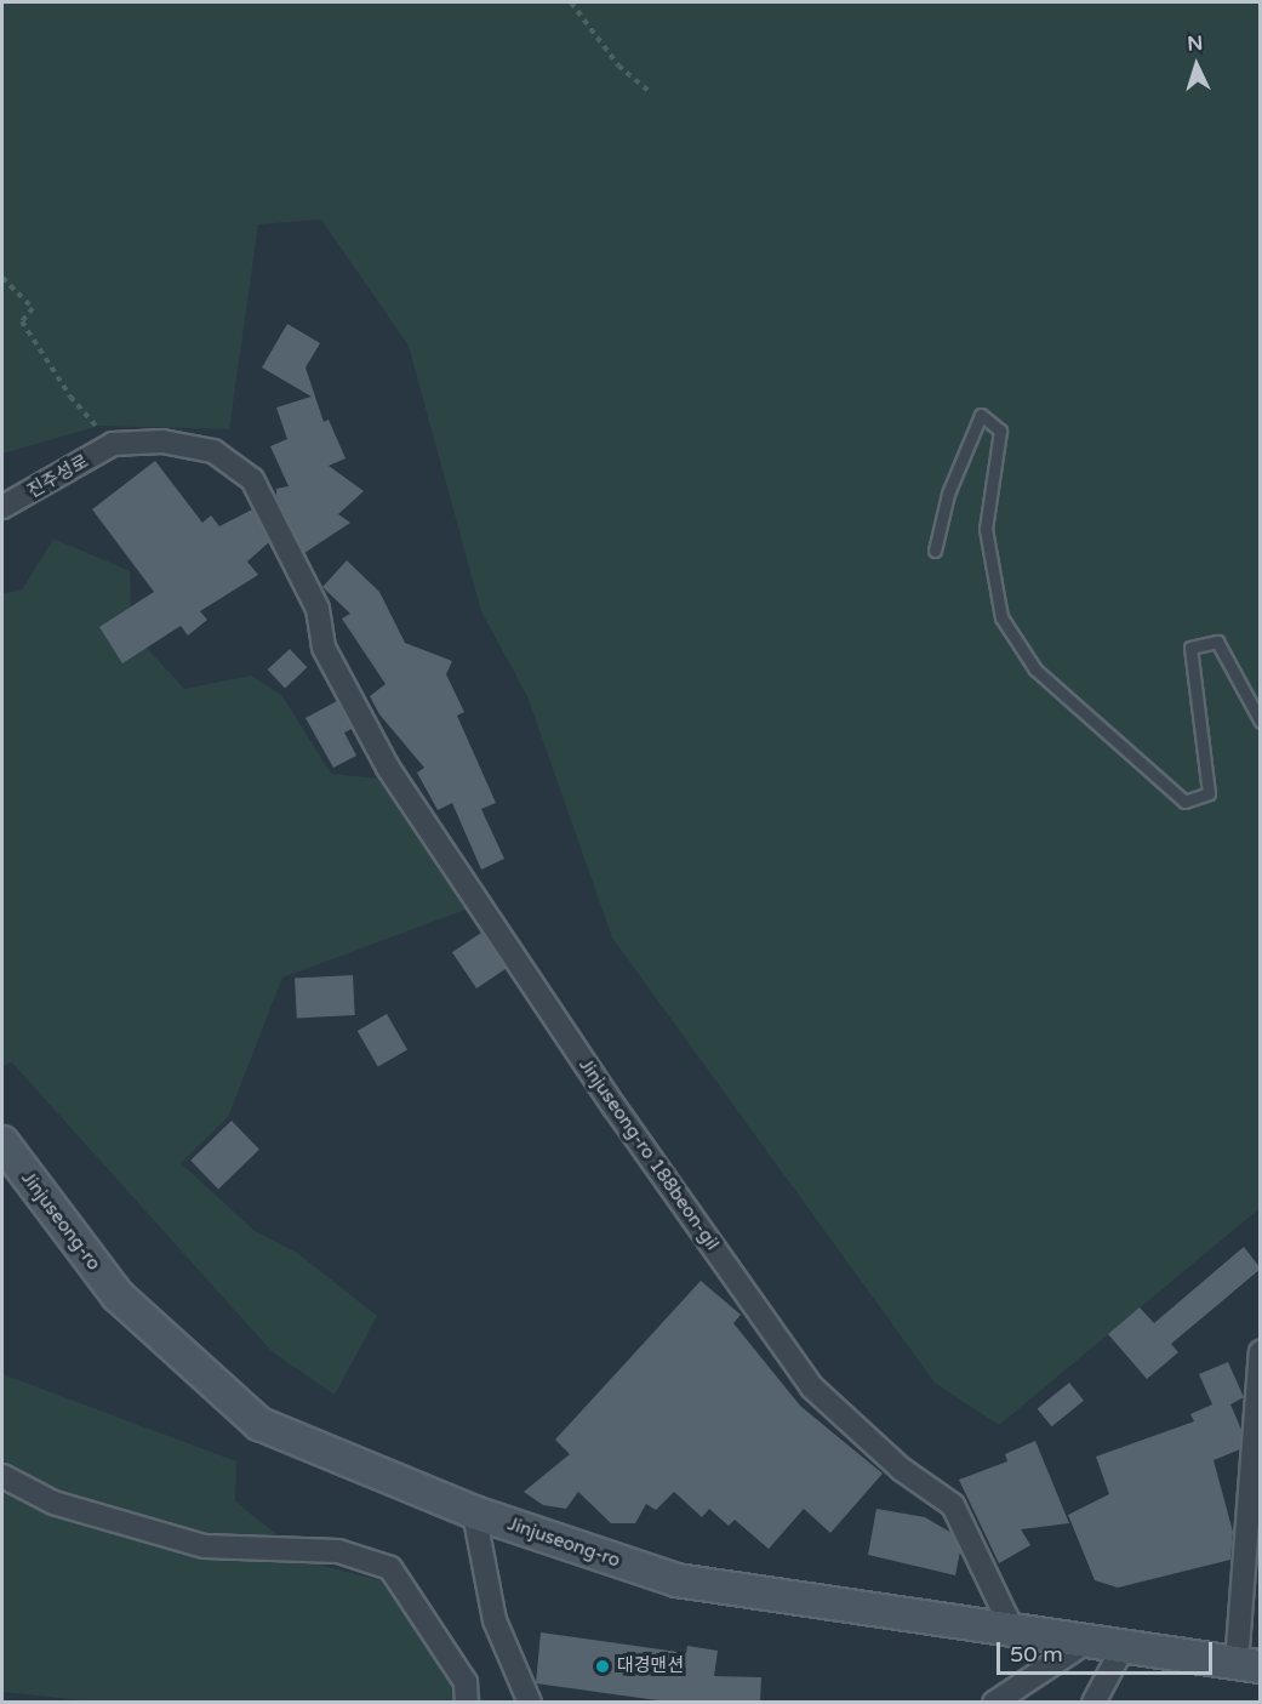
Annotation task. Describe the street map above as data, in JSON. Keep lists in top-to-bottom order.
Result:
{
  "streets": {
    "main road": ["Jinjuseong-ro"],
    "street": ["진주성로", "Jinjuseong-ro 188beon-gil"]
  },
  "crossings": [
    ["진주성로", "Jinjuseong-ro 188beon-gil"],
    ["Jinjuseong-ro 188beon-gil", "Jinjuseong-ro"]
  ],
  "places": ["대경맨션"],
  "scale_bar": "50 m",
  "north": "top"
}
